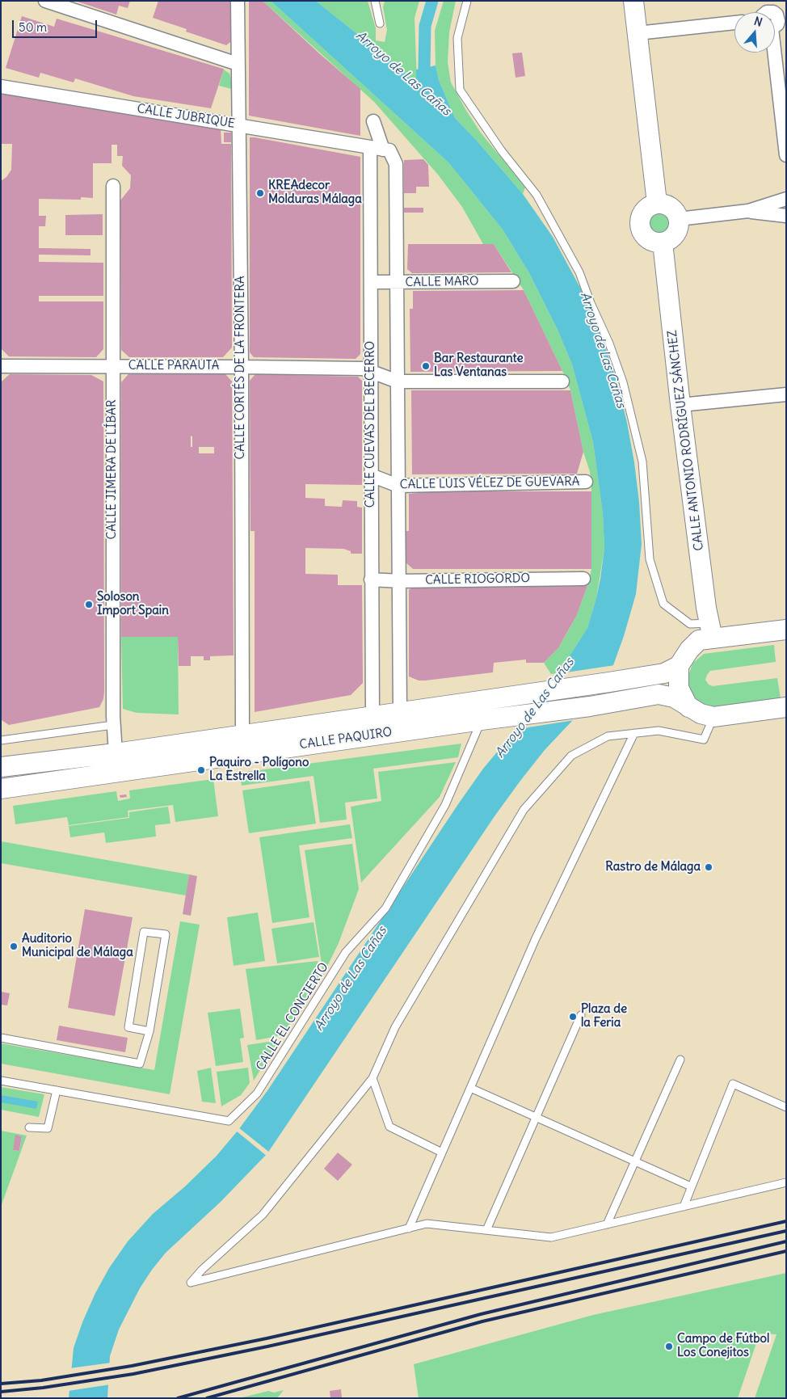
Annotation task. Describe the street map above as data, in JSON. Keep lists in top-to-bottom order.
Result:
{
  "streets": {
    "main road": ["CALLE ANTONIO RODRÍGUEZ SÁNCHEZ", "CALLE PAQUIRO"],
    "street": [
      "CALLE JUBRIQUE",
      "CALLE MARO",
      "CALLE PARAUTA",
      "CALLE CORTÉS DE LA FRONTERA",
      "CALLE CUEVAS DEL BECERRO",
      "CALLE JIMERA DE LÍBAR",
      "CALLE LUIS VÉLEZ DE GUEVARA",
      "CALLE RIOGORDO"
    ],
    "lane": ["CALLE EL CONCIERTO"]
  },
  "crossings": [
    ["CALLE JUBRIQUE", "CALLE CORTÉS DE LA FRONTERA"],
    ["CALLE JUBRIQUE", "CALLE CUEVAS DEL BECERRO"],
    ["CALLE MARO", "CALLE CUEVAS DEL BECERRO"],
    ["CALLE PARAUTA", "CALLE CORTÉS DE LA FRONTERA"],
    ["CALLE PARAUTA", "CALLE CUEVAS DEL BECERRO"],
    ["CALLE PARAUTA", "CALLE JIMERA DE LÍBAR"],
    ["CALLE CORTÉS DE LA FRONTERA", "CALLE PAQUIRO"],
    ["CALLE CUEVAS DEL BECERRO", "CALLE LUIS VÉLEZ DE GUEVARA"],
    ["CALLE CUEVAS DEL BECERRO", "CALLE RIOGORDO"],
    ["CALLE CUEVAS DEL BECERRO", "CALLE PAQUIRO"],
    ["CALLE JIMERA DE LÍBAR", "CALLE PAQUIRO"],
    ["CALLE PAQUIRO", "CALLE EL CONCIERTO"]
  ],
  "water": ["Arroyo de Las Cañas"],
  "places": [
    "KREAdecor Molduras Málaga",
    "Bar Restaurante Las Ventanas",
    "Soloson Import Spain",
    "Paquiro - Polígono La Estrella",
    "Rastro de Málaga",
    "Auditorio Municipal de Málaga",
    "Plaza de la Feria",
    "Campo de Fútbol Los Conejitos"
  ],
  "scale_bar": "50 m",
  "north": "top"
}
